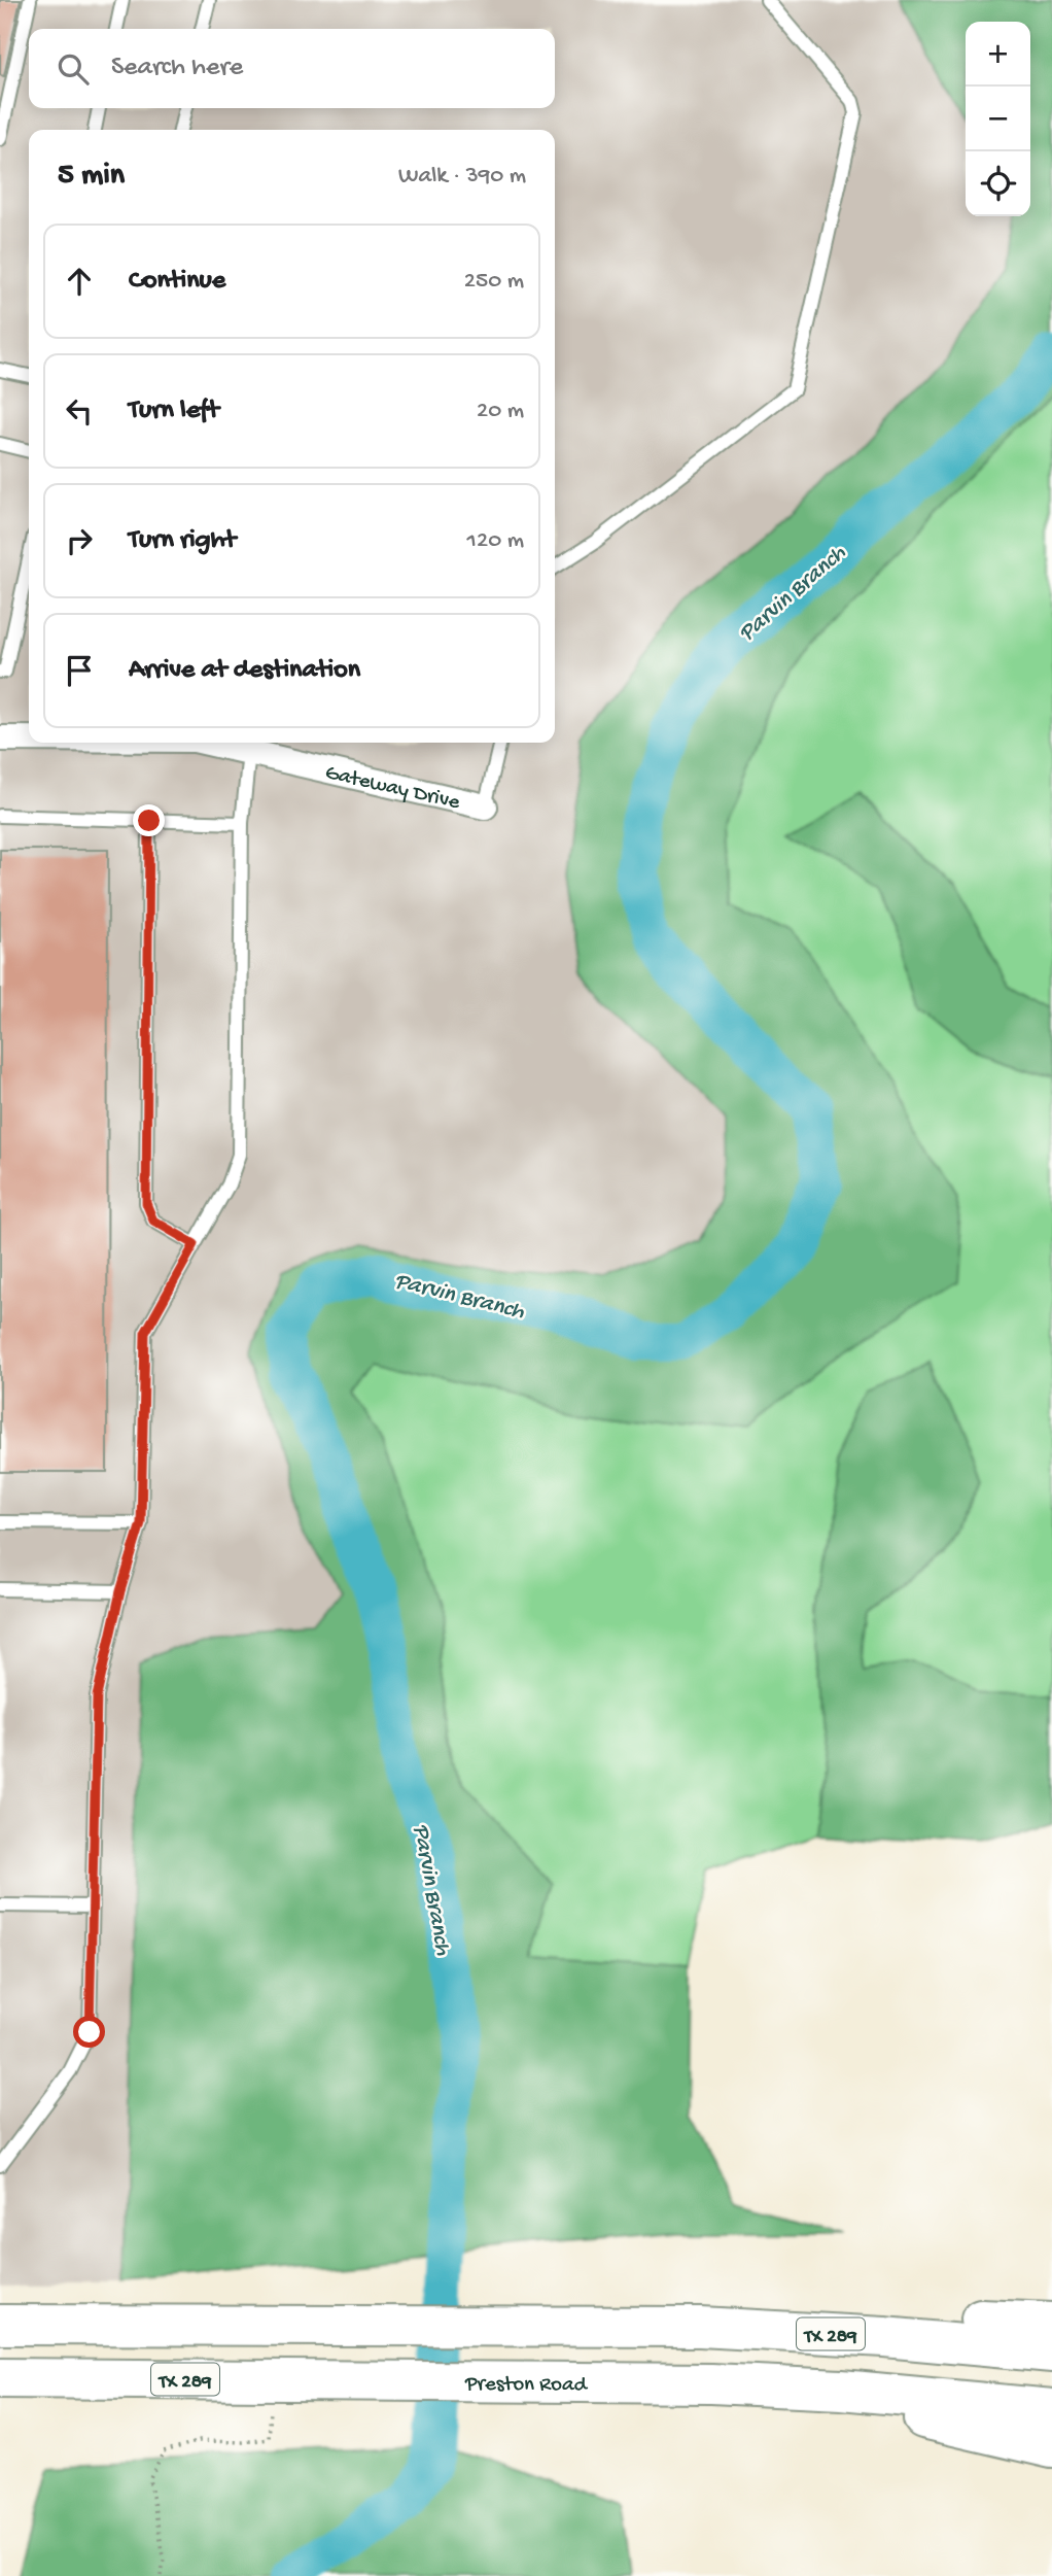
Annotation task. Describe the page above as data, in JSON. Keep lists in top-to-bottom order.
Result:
{
  "streets": {
    "main road": ["TX 289", "Preston Road"],
    "street": ["Gateway Drive"]
  },
  "water": ["Parvin Branch"],
  "page": {
    "map_buttons": ["+", "−"],
    "search": "Search here",
    "heading": ["5 min", "Walk · 390 m"],
    "list": [
      ["Continue", "250 m"],
      ["Turn left", "20 m"],
      ["Turn right", "120 m"],
      "Arrive at destination"
    ]
  }
}
